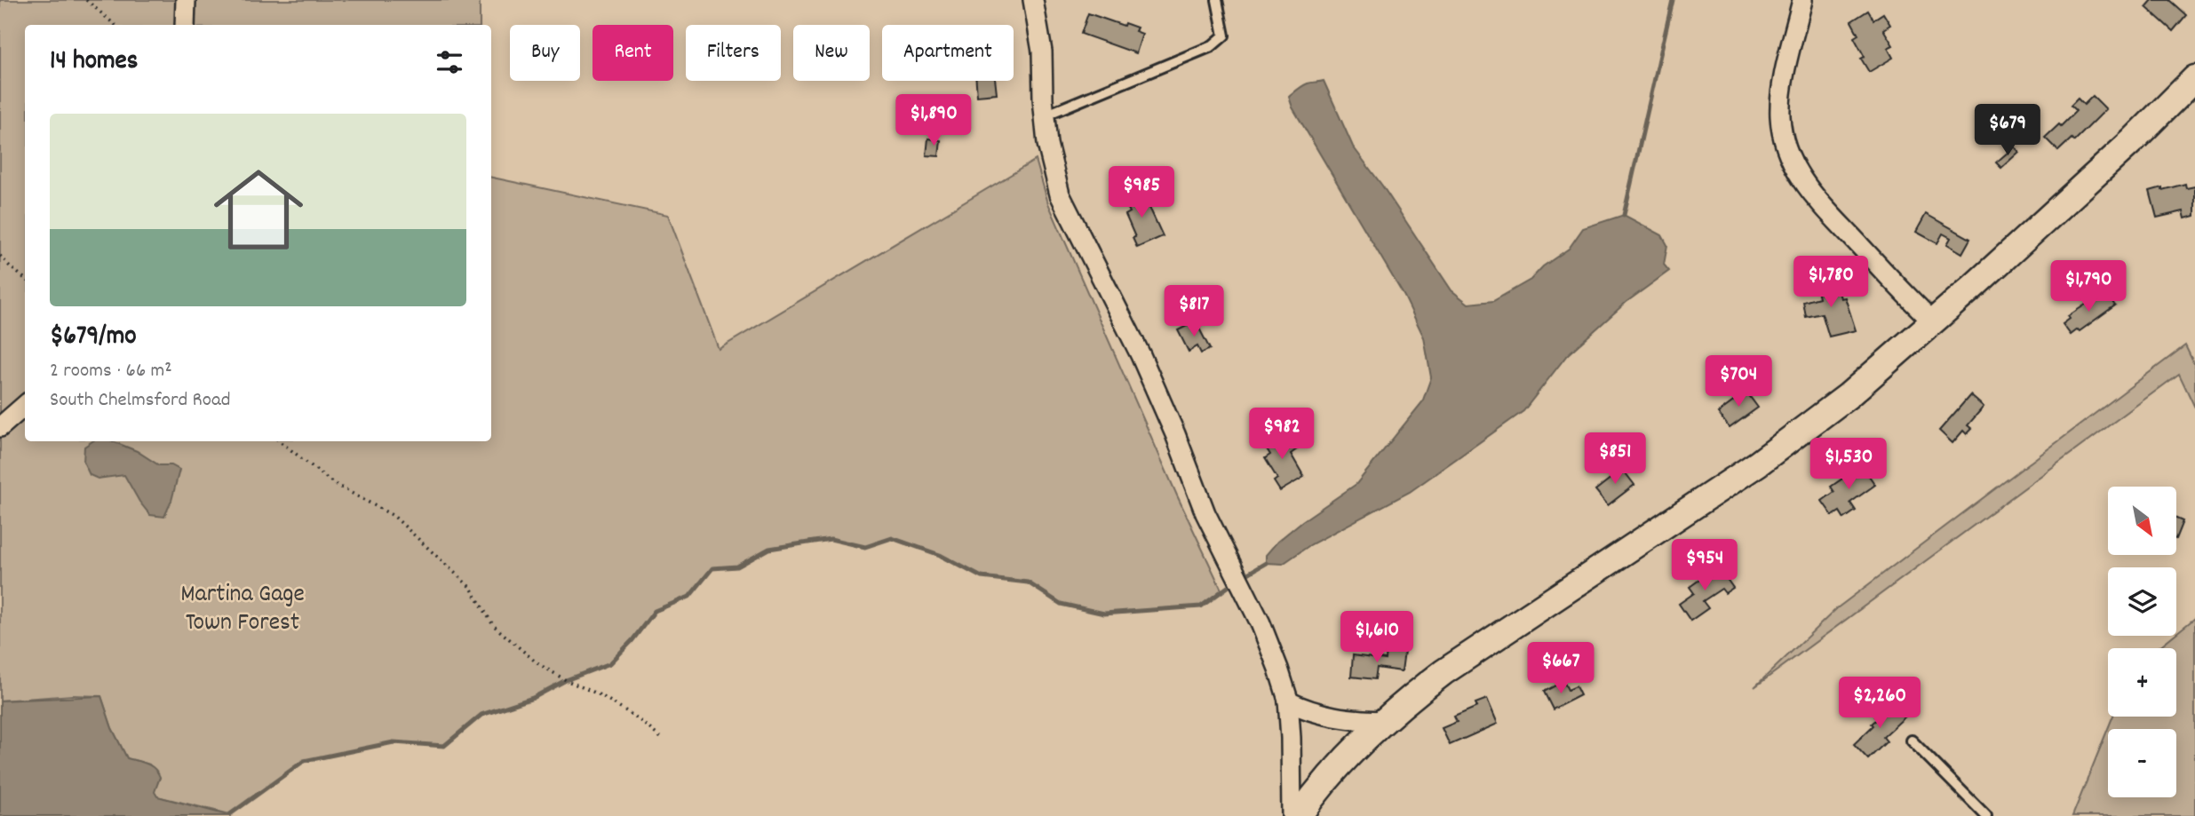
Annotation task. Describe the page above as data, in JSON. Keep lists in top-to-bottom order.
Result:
{
  "parks": ["Martina Gage Town Forest"],
  "north": "bottom right",
  "page": {
    "chip": [
      "Buy",
      "Rent",
      "Filters",
      "New",
      "Apartment"
    ],
    "heading": "14 homes",
    "price": [
      "$1,890",
      "$679",
      "$985",
      "$1,780",
      "$1,790",
      "$817",
      "$704",
      "$982",
      "$851",
      "$1,530",
      "$954",
      "$1,610",
      "$667",
      "$2,260"
    ],
    "list": [
      {
        "name": "$679/mo",
        "note": "2 rooms · 66 m² · South Chelmsford Road"
      }
    ],
    "map_buttons": ["+", "−"]
  }
}
